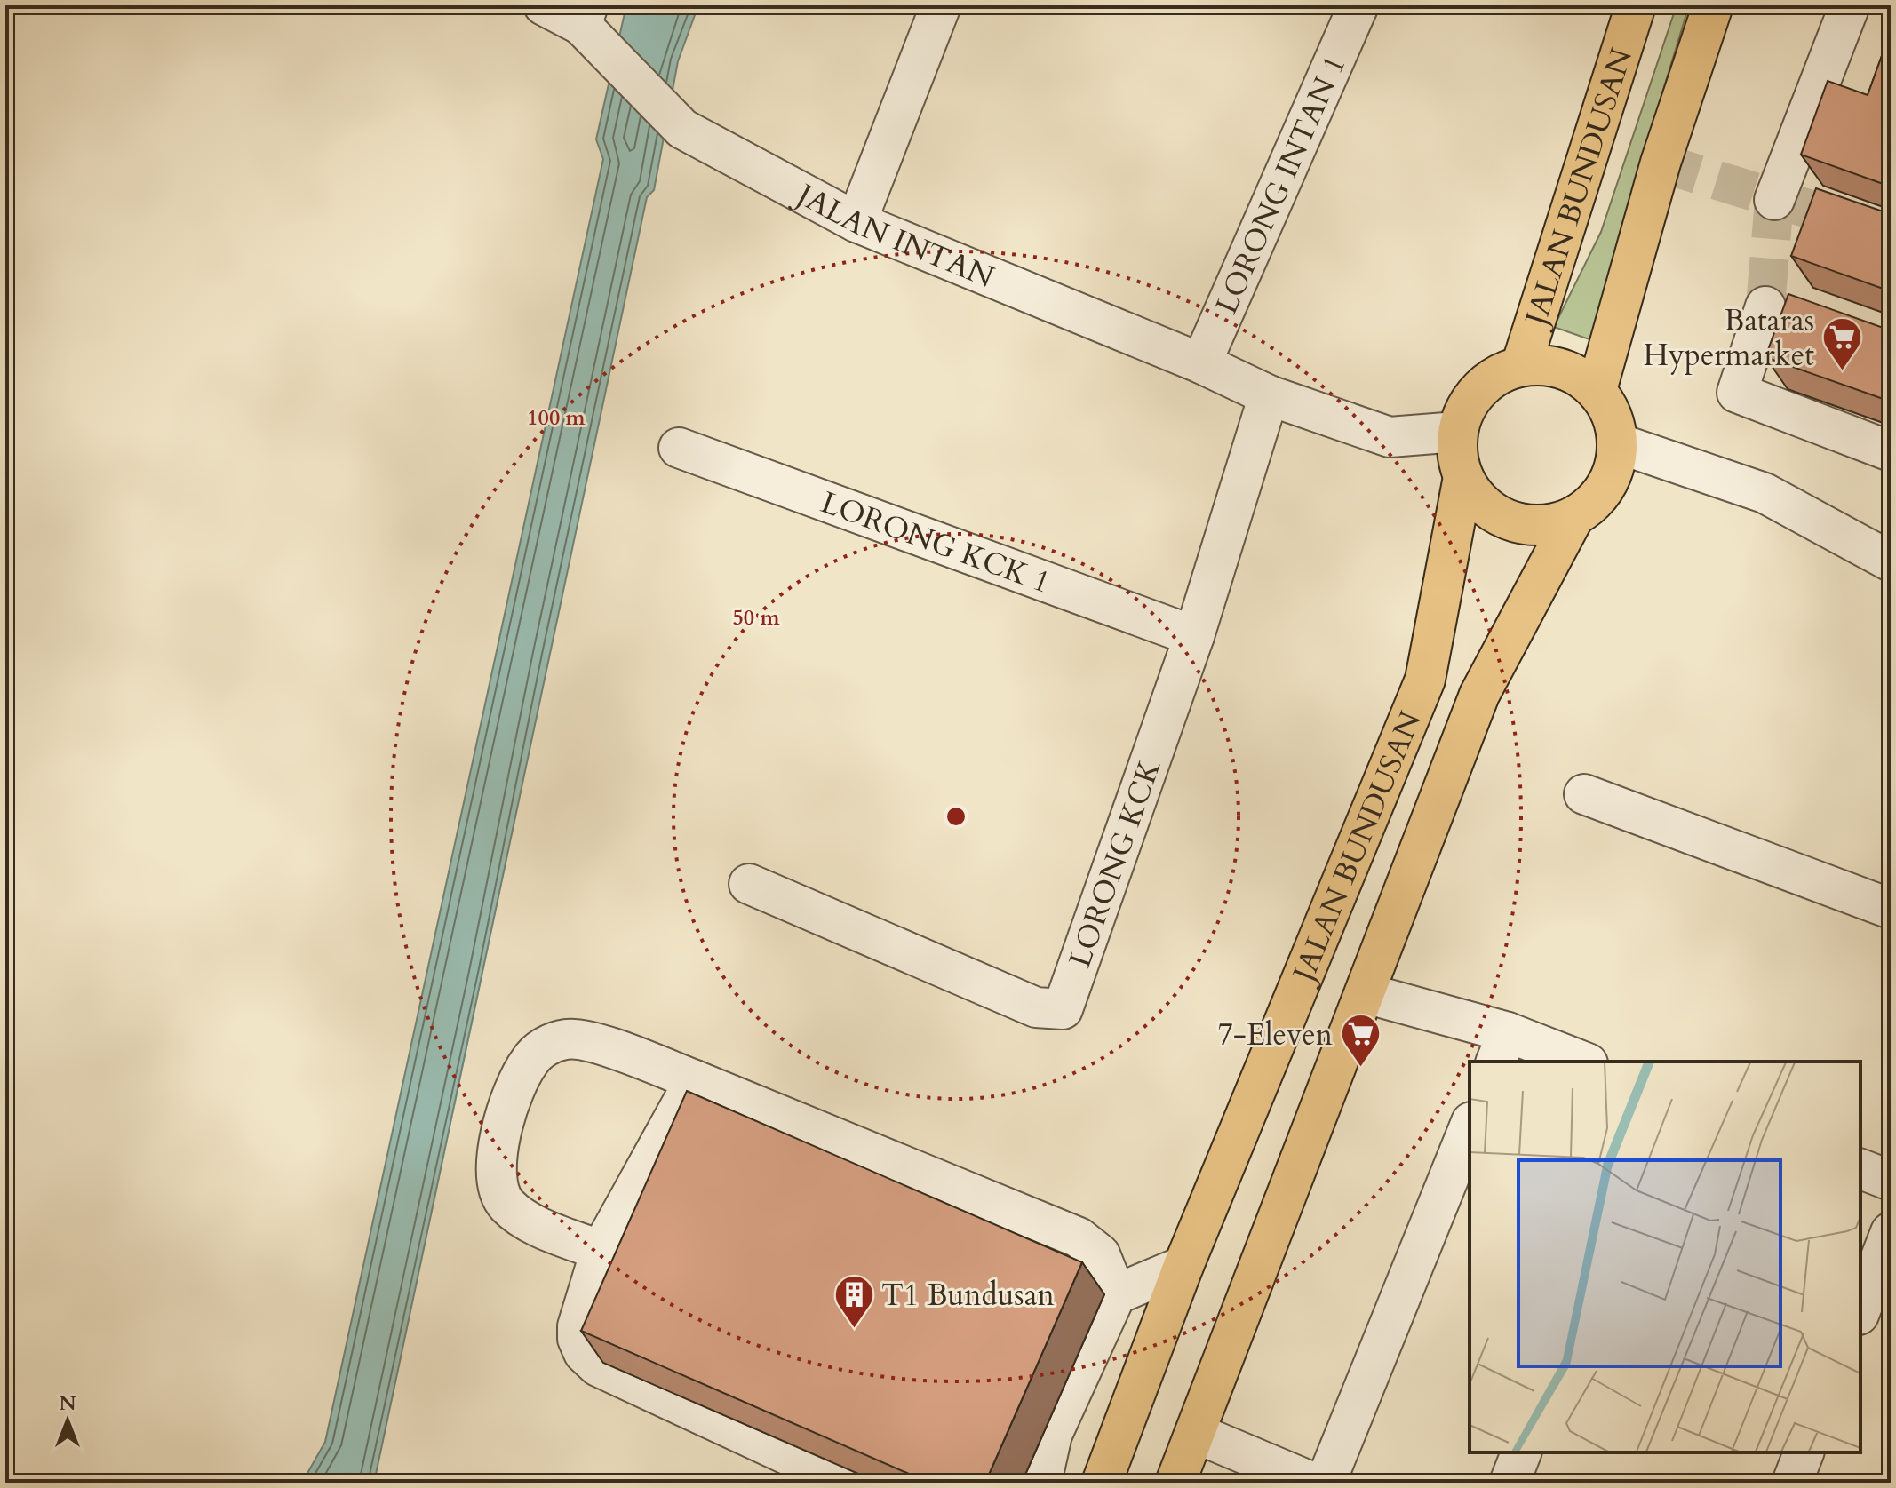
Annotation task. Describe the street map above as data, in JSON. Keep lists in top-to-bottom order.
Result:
{
  "streets": {
    "main road": ["JALAN BUNDUSAN"],
    "street": [
      "LORONG INTAN 1",
      "JALAN INTAN",
      "LORONG KCK 1",
      "LORONG KCK"
    ]
  },
  "crossings": [
    ["LORONG INTAN 1", "JALAN INTAN"],
    ["JALAN BUNDUSAN", "JALAN INTAN"],
    ["JALAN INTAN", "LORONG KCK"],
    ["LORONG KCK 1", "LORONG KCK"]
  ],
  "places": {
    "supermarket": ["Bataras Hypermarket", "7-Eleven"],
    "building": ["T1 Bundusan"]
  },
  "north": "top",
  "rings": ["100 m", "50 m"]
}
